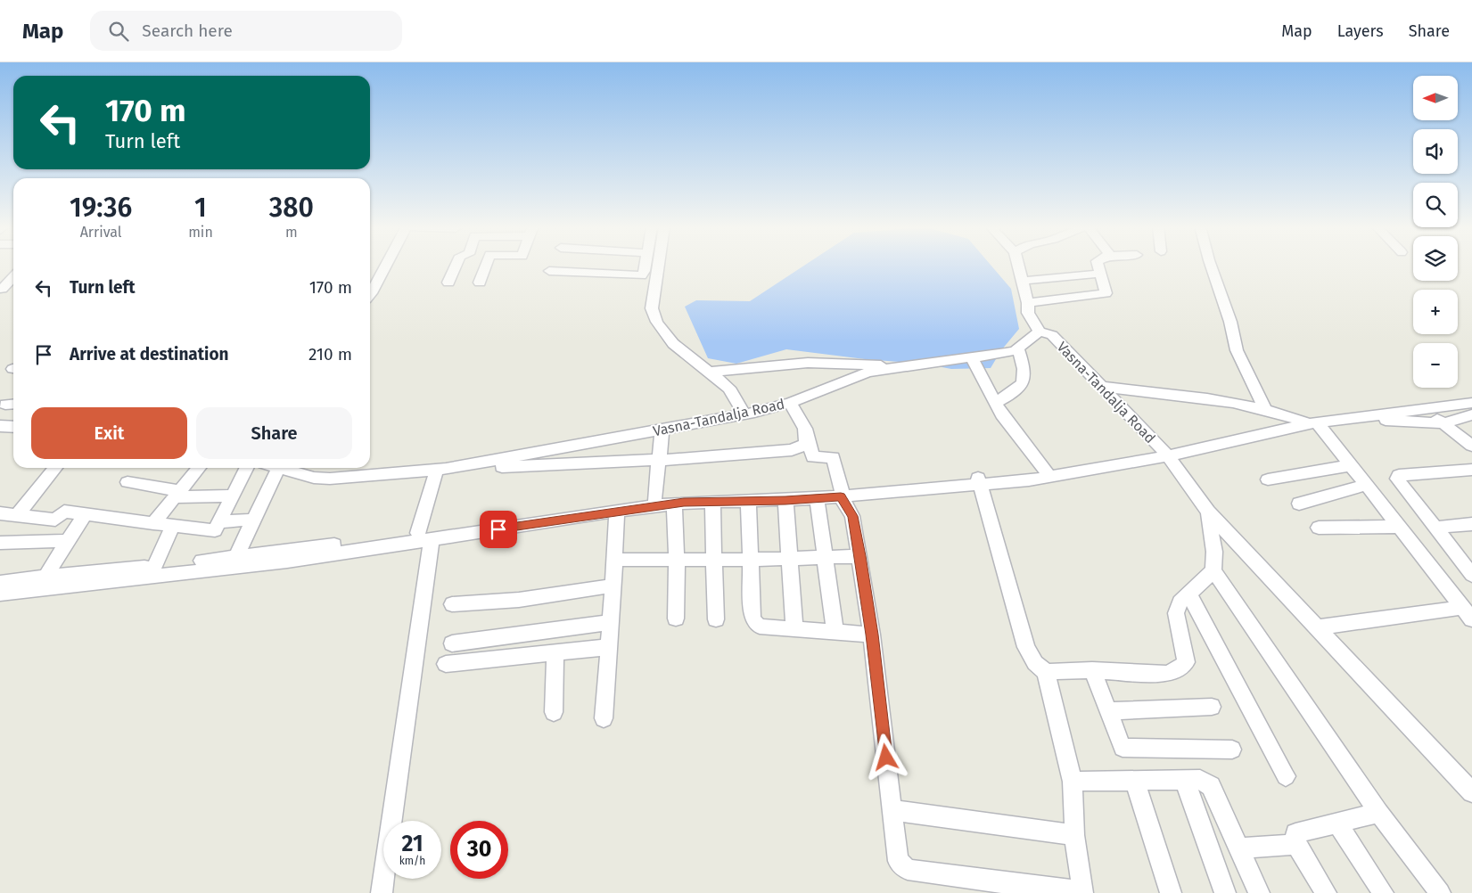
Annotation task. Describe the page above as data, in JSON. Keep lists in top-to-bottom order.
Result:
{
  "streets": {
    "street": ["Vasna-Tandalja Road"]
  },
  "north": "left",
  "page": {
    "header": "Map",
    "search": "Search here",
    "nav": ["Map", "Layers", "Share"],
    "map_buttons": ["+", "−"],
    "turn": ["170 m", "Turn left"],
    "eta": [
      "19:36",
      "Arrival",
      "1",
      "min",
      "380",
      "m"
    ],
    "list": [
      {
        "name": "Turn left",
        "value": "170 m"
      },
      {
        "name": "Arrive at destination",
        "value": "210 m"
      }
    ],
    "buttons": ["Exit", "Share"],
    "speed": "21 km/h",
    "limit": "30"
  }
}
